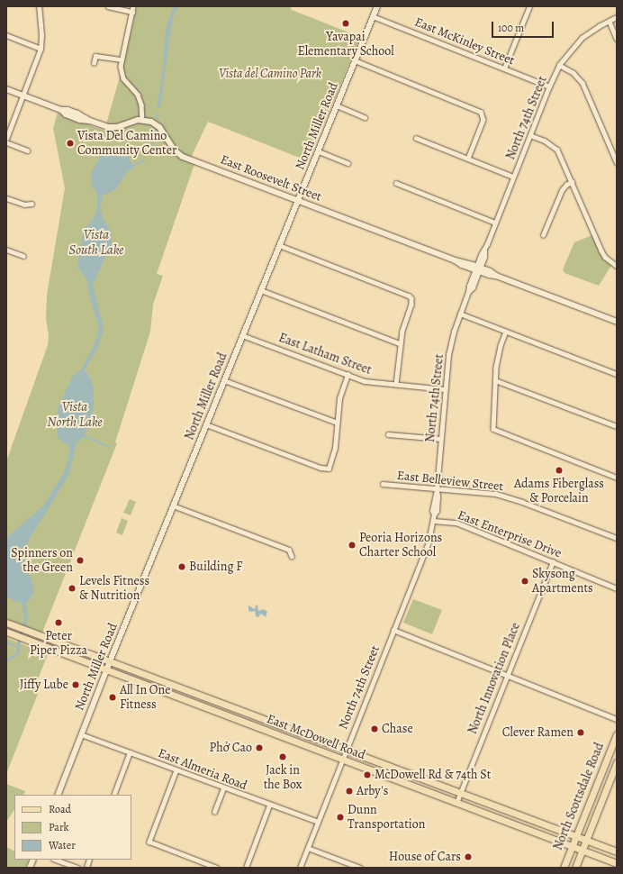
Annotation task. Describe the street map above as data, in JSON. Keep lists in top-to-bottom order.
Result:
{
  "streets": {
    "main road": ["East McDowell Road", "North Scottsdale Road"],
    "street": [
      "East McKinley Street",
      "North 74th Street",
      "North Miller Road",
      "East Roosevelt Street",
      "East Latham Street",
      "East Belleview Street",
      "East Enterprise Drive",
      "North Innovation Place",
      "East Almeria Road"
    ]
  },
  "crossings": [
    ["East McKinley Street", "North 74th Street"],
    ["East McKinley Street", "North Miller Road"],
    ["North 74th Street", "East Roosevelt Street"],
    ["North 74th Street", "East Latham Street"],
    ["North 74th Street", "East Belleview Street"],
    ["North 74th Street", "East Enterprise Drive"],
    ["North 74th Street", "East McDowell Road"],
    ["North 74th Street", "East Almeria Road"],
    ["North Miller Road", "East Roosevelt Street"],
    ["North Miller Road", "East Latham Street"],
    ["North Miller Road", "East McDowell Road"],
    ["North Miller Road", "East Almeria Road"],
    ["East Enterprise Drive", "North Innovation Place"],
    ["North Innovation Place", "East McDowell Road"],
    ["East McDowell Road", "North Scottsdale Road"]
  ],
  "water": ["Vista South Lake", "Vista North Lake"],
  "parks": ["Vista del Camino Park"],
  "places": [
    "Yavapai Elementary School",
    "Vista Del Camino Community Center",
    "Adams Fiberglass & Porcelain",
    "Peoria Horizons Charter School",
    "Spinners on the Green",
    "Building F",
    "Skysong Apartments",
    "Levels Fitness & Nutrition",
    "Peter Piper Pizza",
    "Jiffy Lube",
    "All In One Fitness",
    "Chase",
    "Clever Ramen",
    "Phở Cao",
    "Jack in the Box",
    "McDowell Rd & 74th St",
    "Arby's",
    "Dunn Transportation",
    "House of Cars"
  ],
  "legend": ["Road", "Park", "Water"],
  "scale_bar": "100 m"
}
